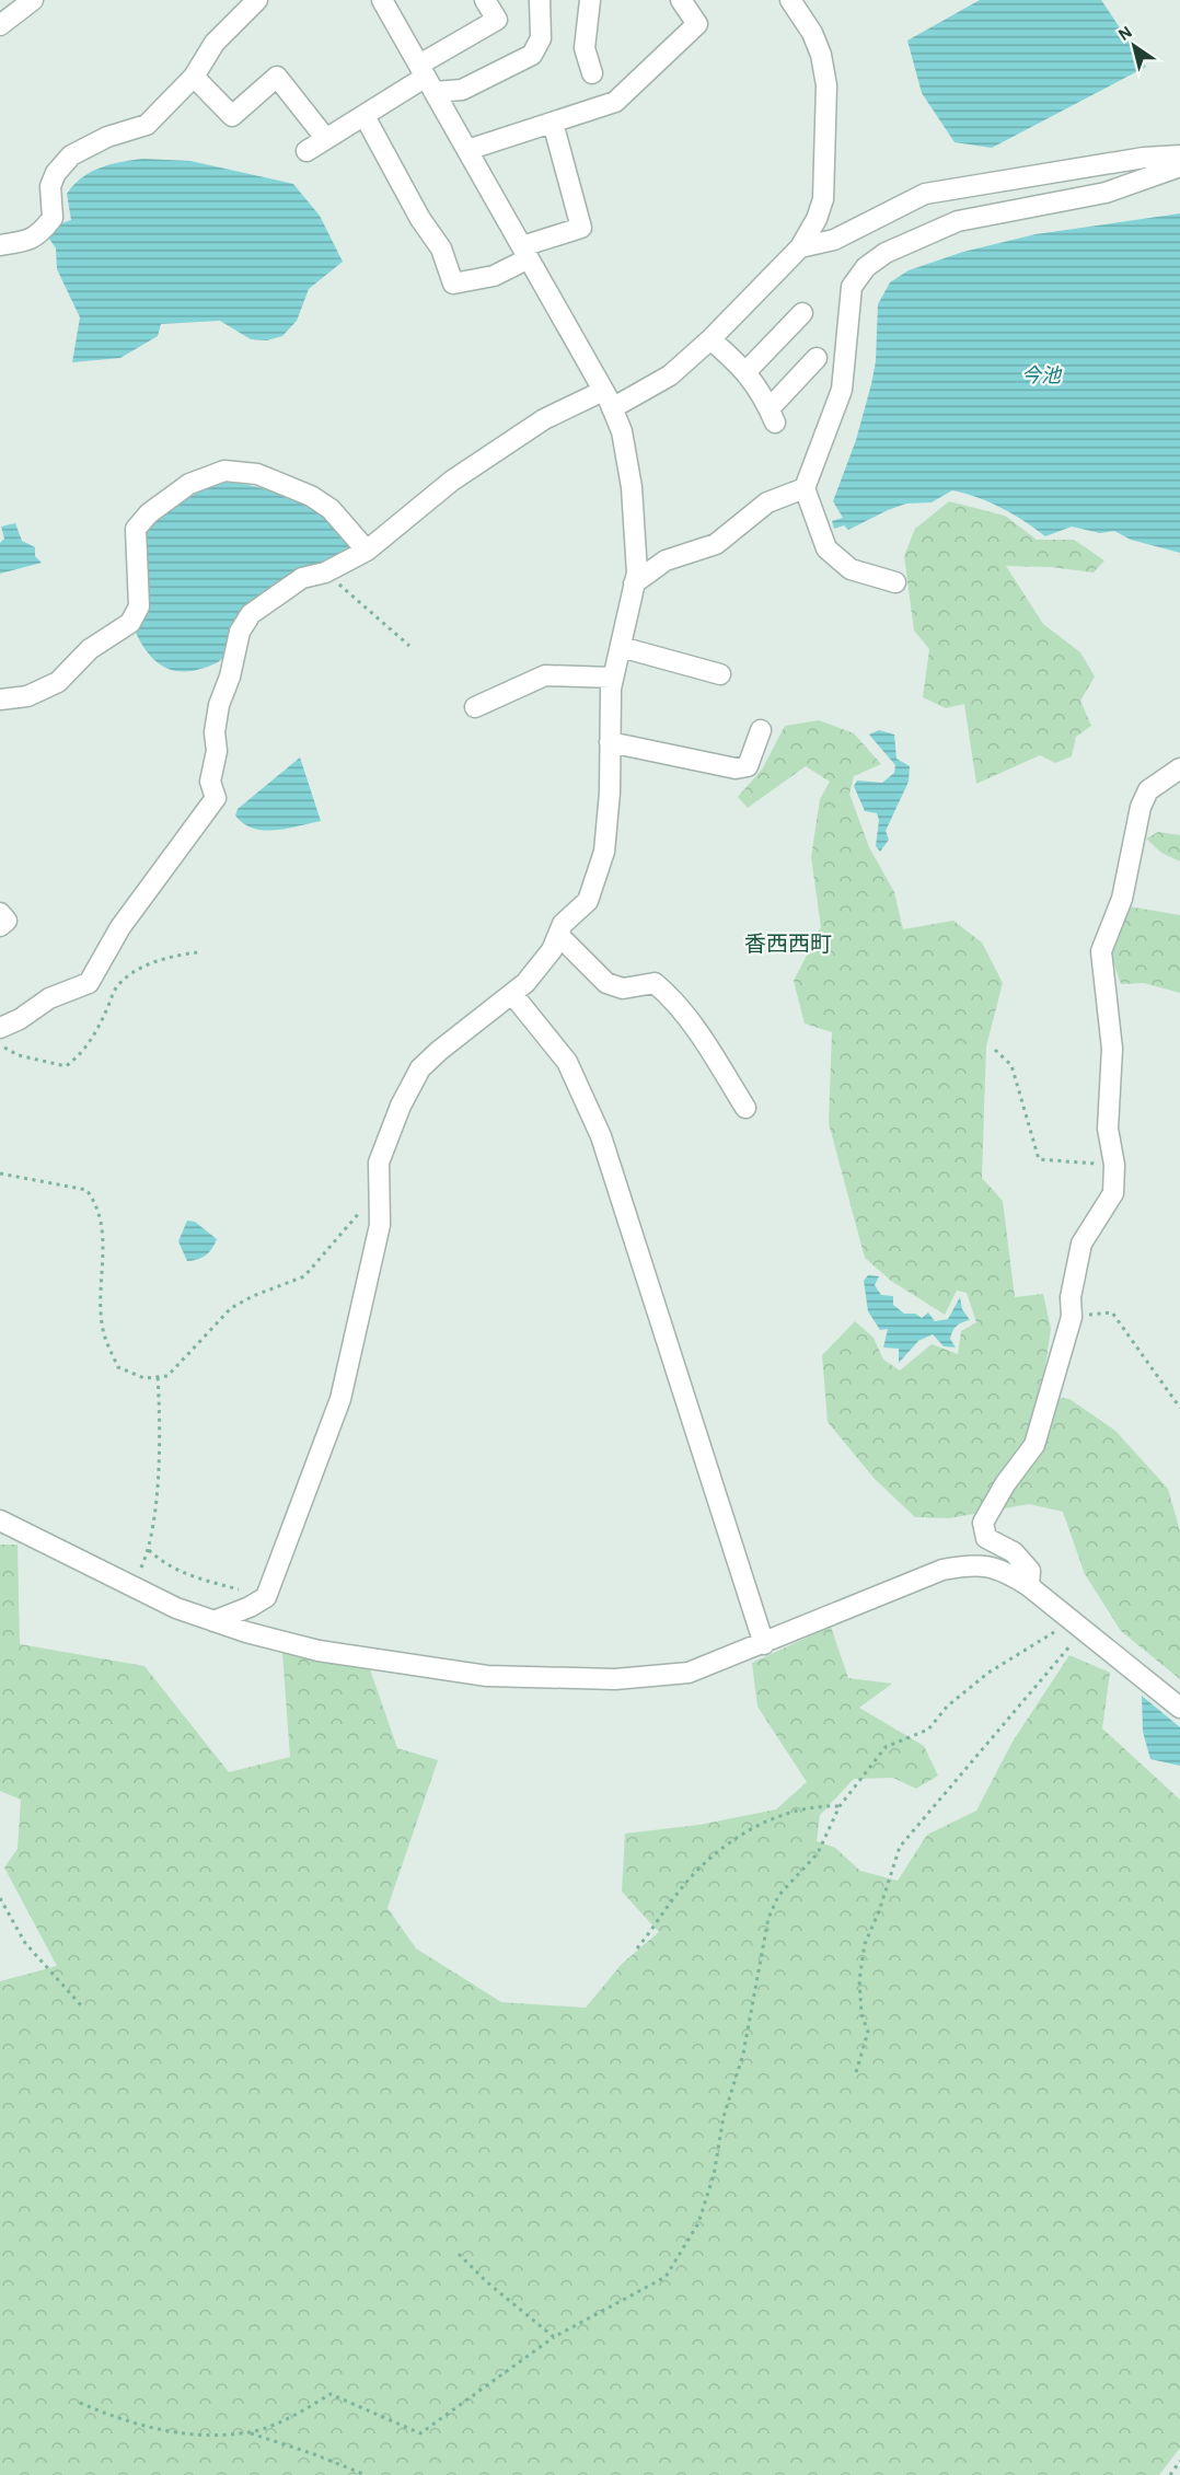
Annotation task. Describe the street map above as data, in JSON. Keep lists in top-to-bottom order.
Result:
{
  "districts": ["香西西町"],
  "water": ["今池"],
  "north": "top left"
}
